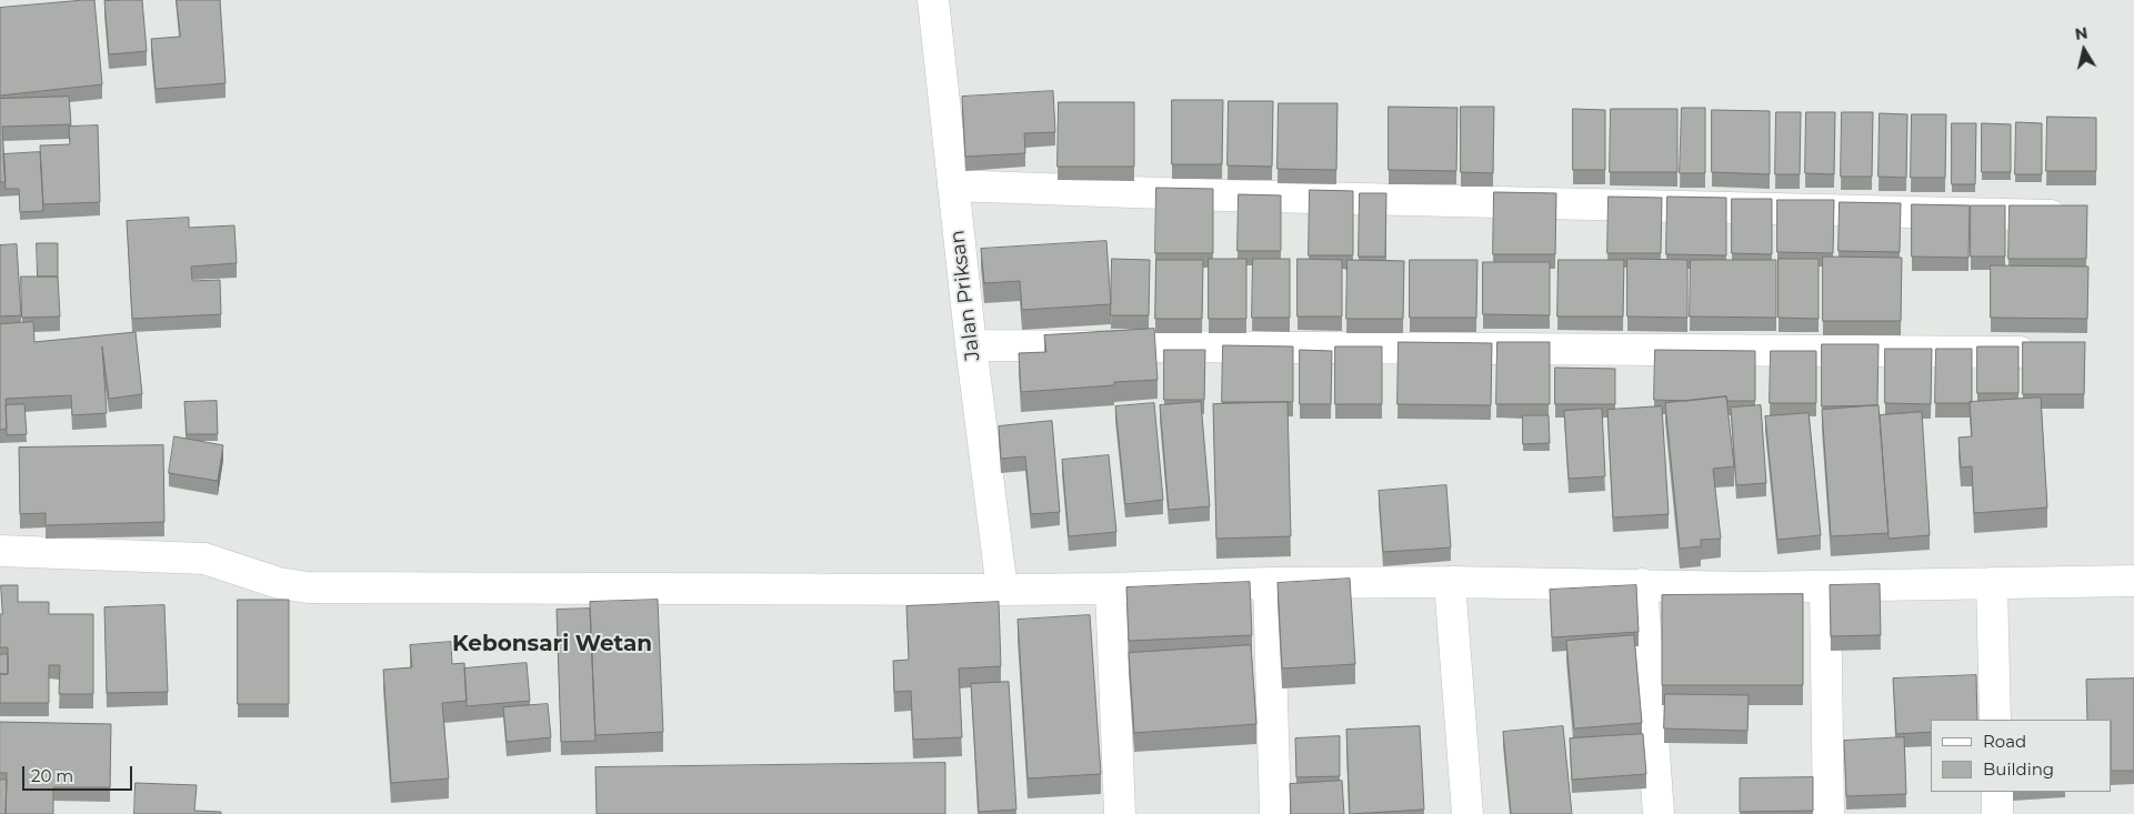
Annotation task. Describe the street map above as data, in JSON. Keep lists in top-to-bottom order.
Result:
{
  "streets": {
    "street": ["Jalan Priksan"]
  },
  "districts": ["Kebonsari Wetan"],
  "legend": ["Road", "Building"],
  "scale_bar": "20 m",
  "north": "top"
}
